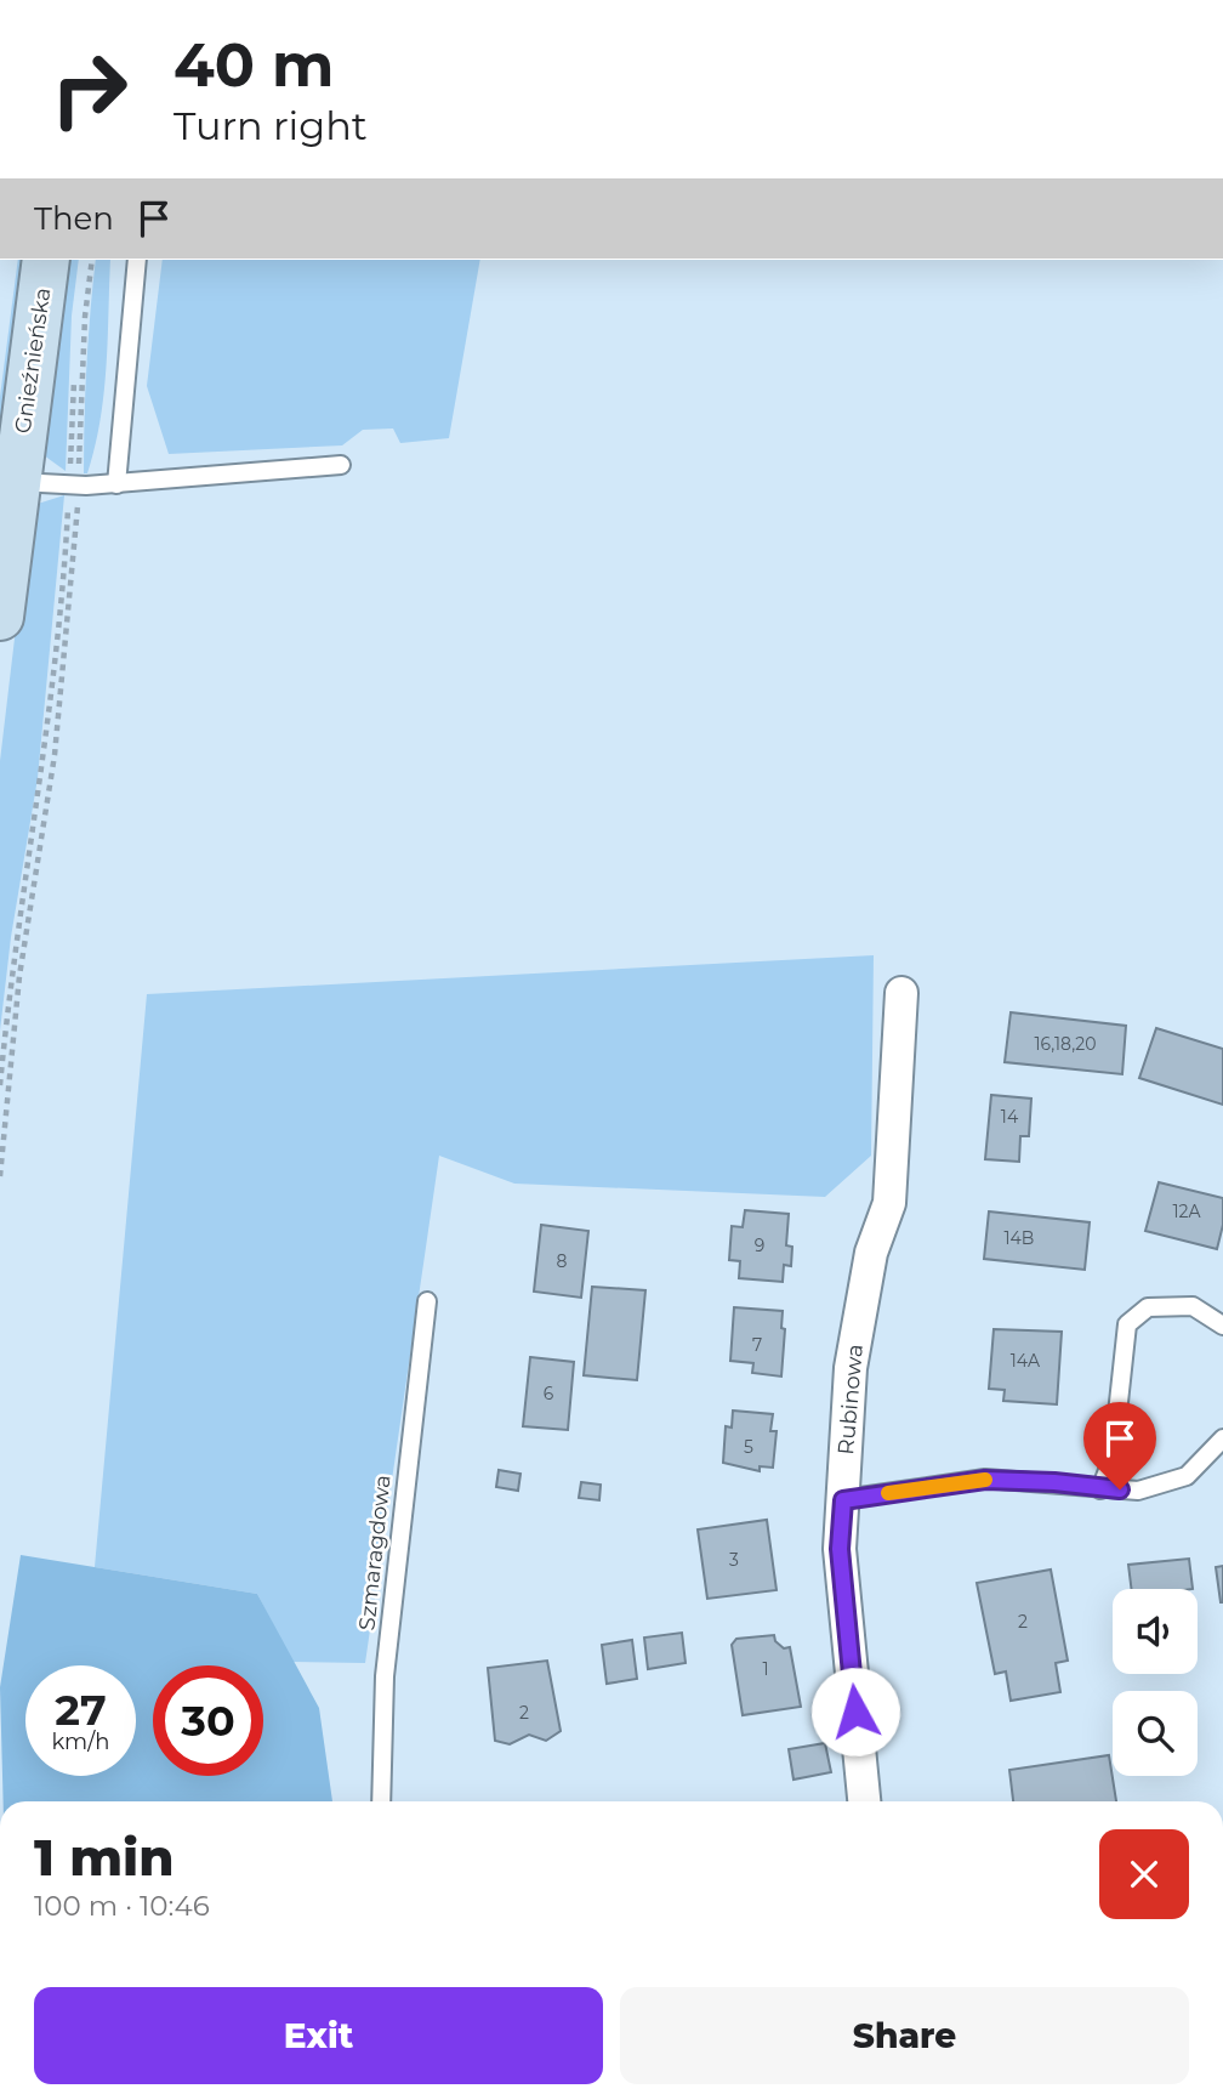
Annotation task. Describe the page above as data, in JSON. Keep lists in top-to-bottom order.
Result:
{
  "streets": {
    "main road": ["Gnieźnieńska"],
    "street": ["Rubinowa"],
    "lane": ["Szmaragdowa"]
  },
  "house_numbers": [
    "16,18,20",
    "14",
    "12A",
    "14B",
    "9",
    "8",
    "7",
    "14A",
    "6",
    "5",
    "3",
    "2",
    "1",
    "2"
  ],
  "page": {
    "turn": ["40 m", "Turn right"],
    "then": "Then",
    "speed": "27 km/h",
    "limit": "30",
    "heading": ["1 min", "100 m · 10:46"],
    "buttons": ["Exit", "Share"]
  }
}
